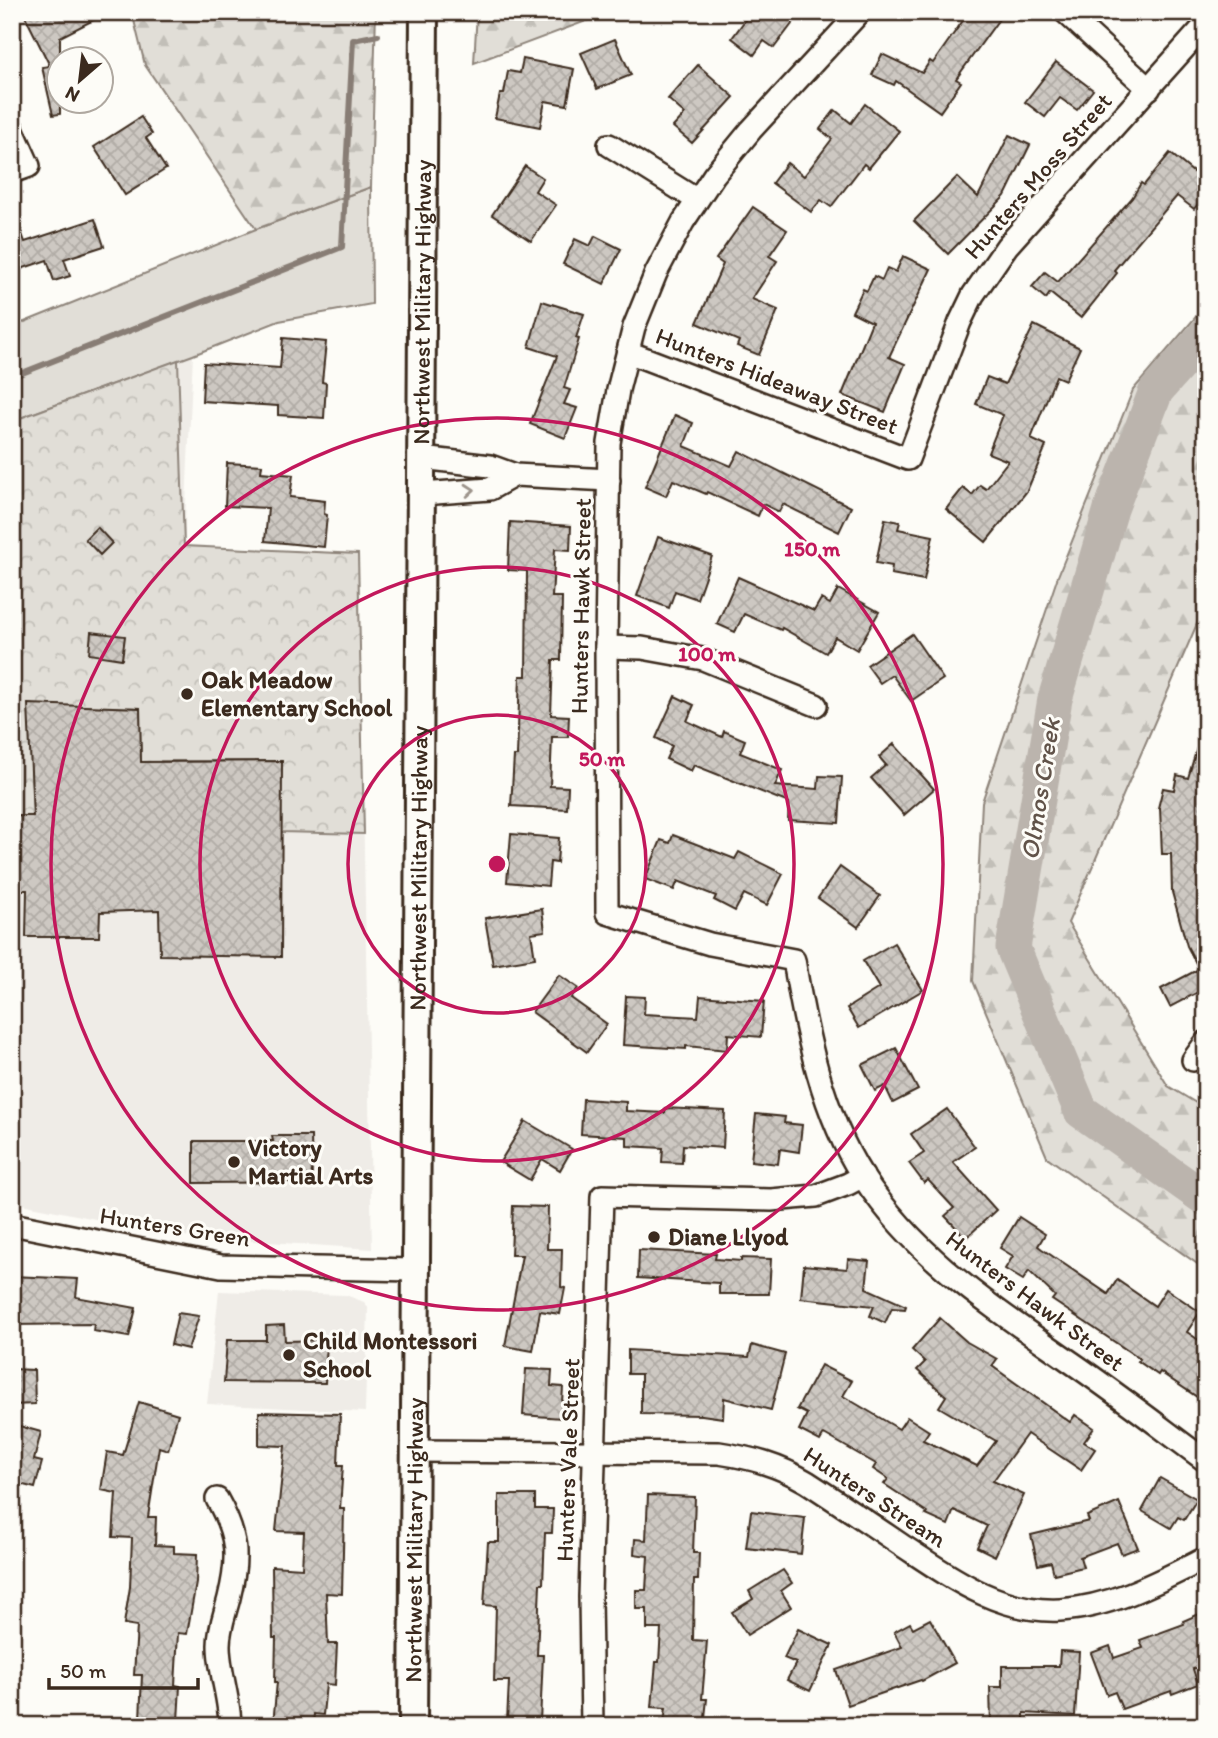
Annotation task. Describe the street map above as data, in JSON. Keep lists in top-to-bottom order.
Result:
{
  "streets": {
    "main road": ["Northwest Military Highway"],
    "street": [
      "Hunters Moss Street",
      "Hunters Hideaway Street",
      "Hunters Hawk Street",
      "Hunters Green",
      "Hunters Vale Street",
      "Hunters Stream"
    ]
  },
  "crossings": [
    ["Hunters Moss Street", "Hunters Hideaway Street"],
    ["Northwest Military Highway", "Hunters Green"],
    ["Northwest Military Highway", "Hunters Stream"],
    ["Hunters Hideaway Street", "Hunters Hawk Street"],
    ["Hunters Hawk Street", "Hunters Vale Street"],
    ["Hunters Vale Street", "Hunters Stream"]
  ],
  "water": ["Olmos Creek"],
  "places": [
    "Oak Meadow Elementary School",
    "Victory Martial Arts",
    "Diane Llyod",
    "Child Montessori School"
  ],
  "scale_bar": "50 m",
  "north": "bottom left",
  "rings": ["150 m", "100 m", "50 m"]
}
